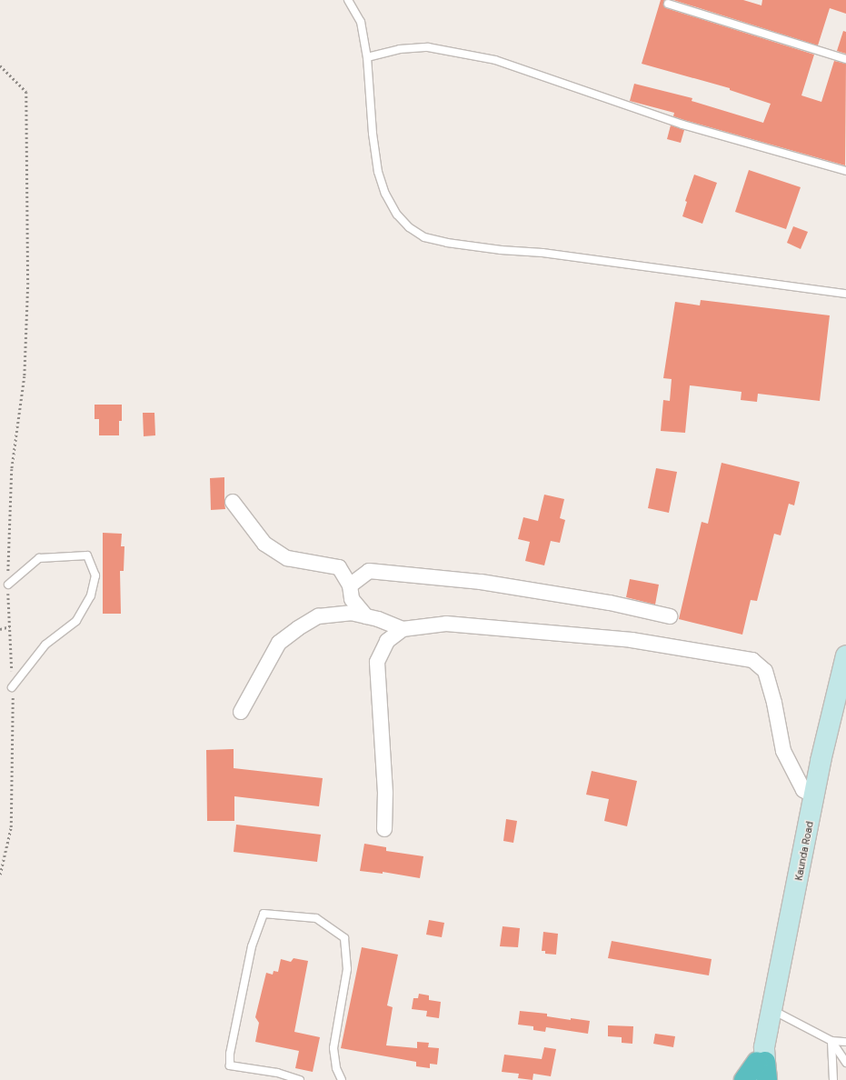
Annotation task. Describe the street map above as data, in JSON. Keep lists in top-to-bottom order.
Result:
{
  "streets": {
    "main road": ["Kaunda Road"]
  }
}
